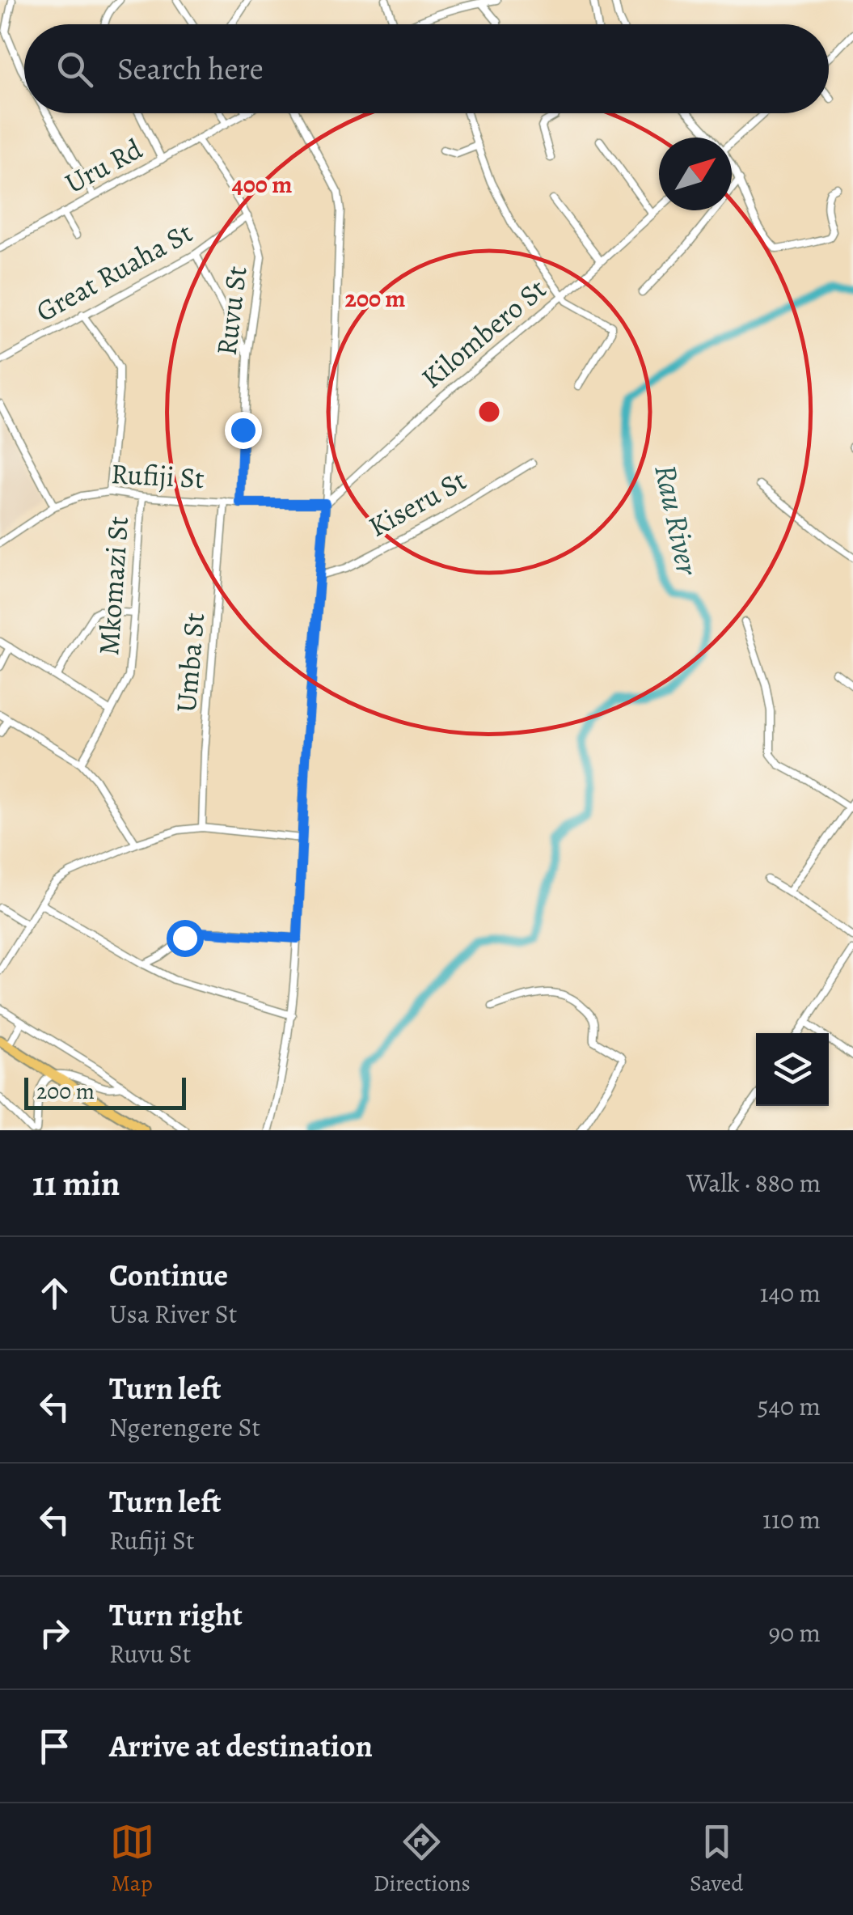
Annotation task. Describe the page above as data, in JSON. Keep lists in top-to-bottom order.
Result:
{
  "streets": {
    "street": [
      "Uru Rd",
      "Great Ruaha St",
      "Ruvu St",
      "Kilombero St",
      "Rufiji St",
      "Kiseru St",
      "Mkomazi St",
      "Umba St"
    ]
  },
  "crossings": [
    ["Uru Rd", "Ruvu St"],
    ["Great Ruaha St", "Ruvu St"],
    ["Ruvu St", "Rufiji St"],
    ["Kilombero St", "Rufiji St"],
    ["Rufiji St", "Mkomazi St"],
    ["Rufiji St", "Umba St"]
  ],
  "water": ["Rau River"],
  "scale_bar": "200 m",
  "north": "top right",
  "page": {
    "search": "Search here",
    "scale": "200 m",
    "heading": ["11 min", "Walk · 880 m"],
    "list": [
      ["Continue", "Usa River St", "140 m"],
      ["Turn left", "Ngerengere St", "540 m"],
      ["Turn left", "Rufiji St", "110 m"],
      ["Turn right", "Ruvu St", "90 m"],
      "Arrive at destination"
    ],
    "nav": ["Map", "Directions", "Saved"]
  },
  "rings": ["400 m", "200 m"]
}
